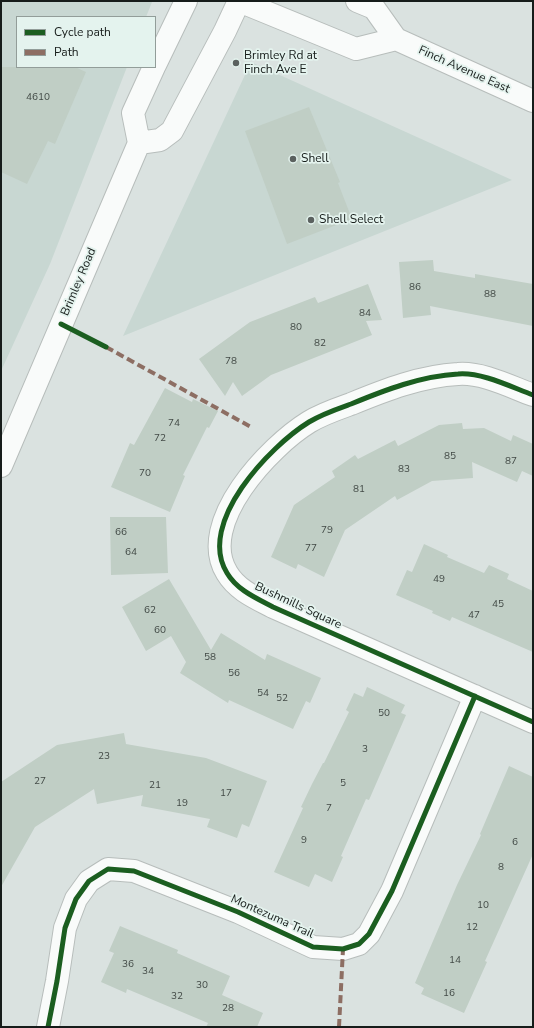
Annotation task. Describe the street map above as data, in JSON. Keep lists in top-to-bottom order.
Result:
{
  "streets": {
    "street": [
      "Finch Avenue East",
      "Brimley Road",
      "Bushmills Square",
      "Montezuma Trail"
    ]
  },
  "crossings": [
    ["Bushmills Square", "Montezuma Trail"]
  ],
  "places": ["Brimley Rd at Finch Ave E", "Shell", "Shell Select"],
  "house_numbers": [
    "4610",
    "86",
    "88",
    "84",
    "80",
    "82",
    "78",
    "74",
    "72",
    "85",
    "87",
    "83",
    "70",
    "81",
    "79",
    "66",
    "77",
    "64",
    "49",
    "45",
    "62",
    "47",
    "60",
    "58",
    "56",
    "54",
    "52",
    "50",
    "3",
    "23",
    "27",
    "5",
    "21",
    "17",
    "19",
    "7",
    "9",
    "6",
    "8",
    "10",
    "12",
    "14",
    "36",
    "34",
    "30",
    "16",
    "32",
    "28"
  ],
  "legend": ["Cycle path", "Path"]
}
